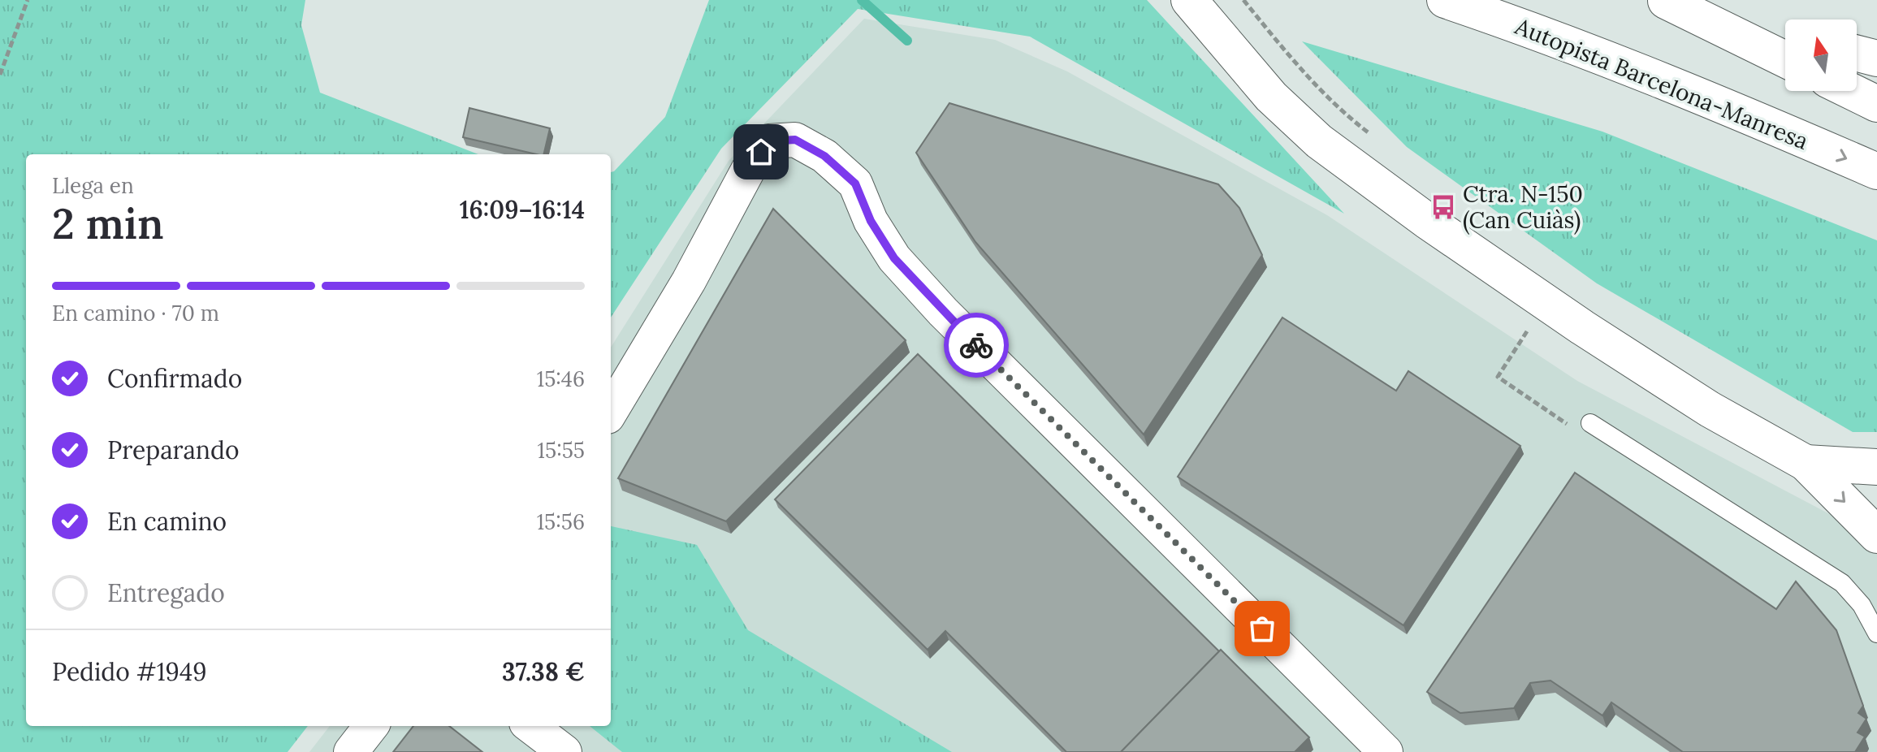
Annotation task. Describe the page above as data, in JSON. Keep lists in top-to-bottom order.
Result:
{
  "streets": {
    "main road": ["Autopista Barcelona-Manresa"]
  },
  "places": {
    "bus stop": ["Ctra. N-150 (Can Cuiàs)"]
  },
  "north": "top",
  "page": {
    "heading": ["2 min", "Llega en", "16:09–16:14"],
    "panel": ["Pedido #1949", "37.38 €"],
    "bar": "En camino · 70 m",
    "list": [
      ["Confirmado", "15:46"],
      ["Preparando", "15:55"],
      ["En camino", "15:56"],
      "Entregado"
    ]
  }
}
